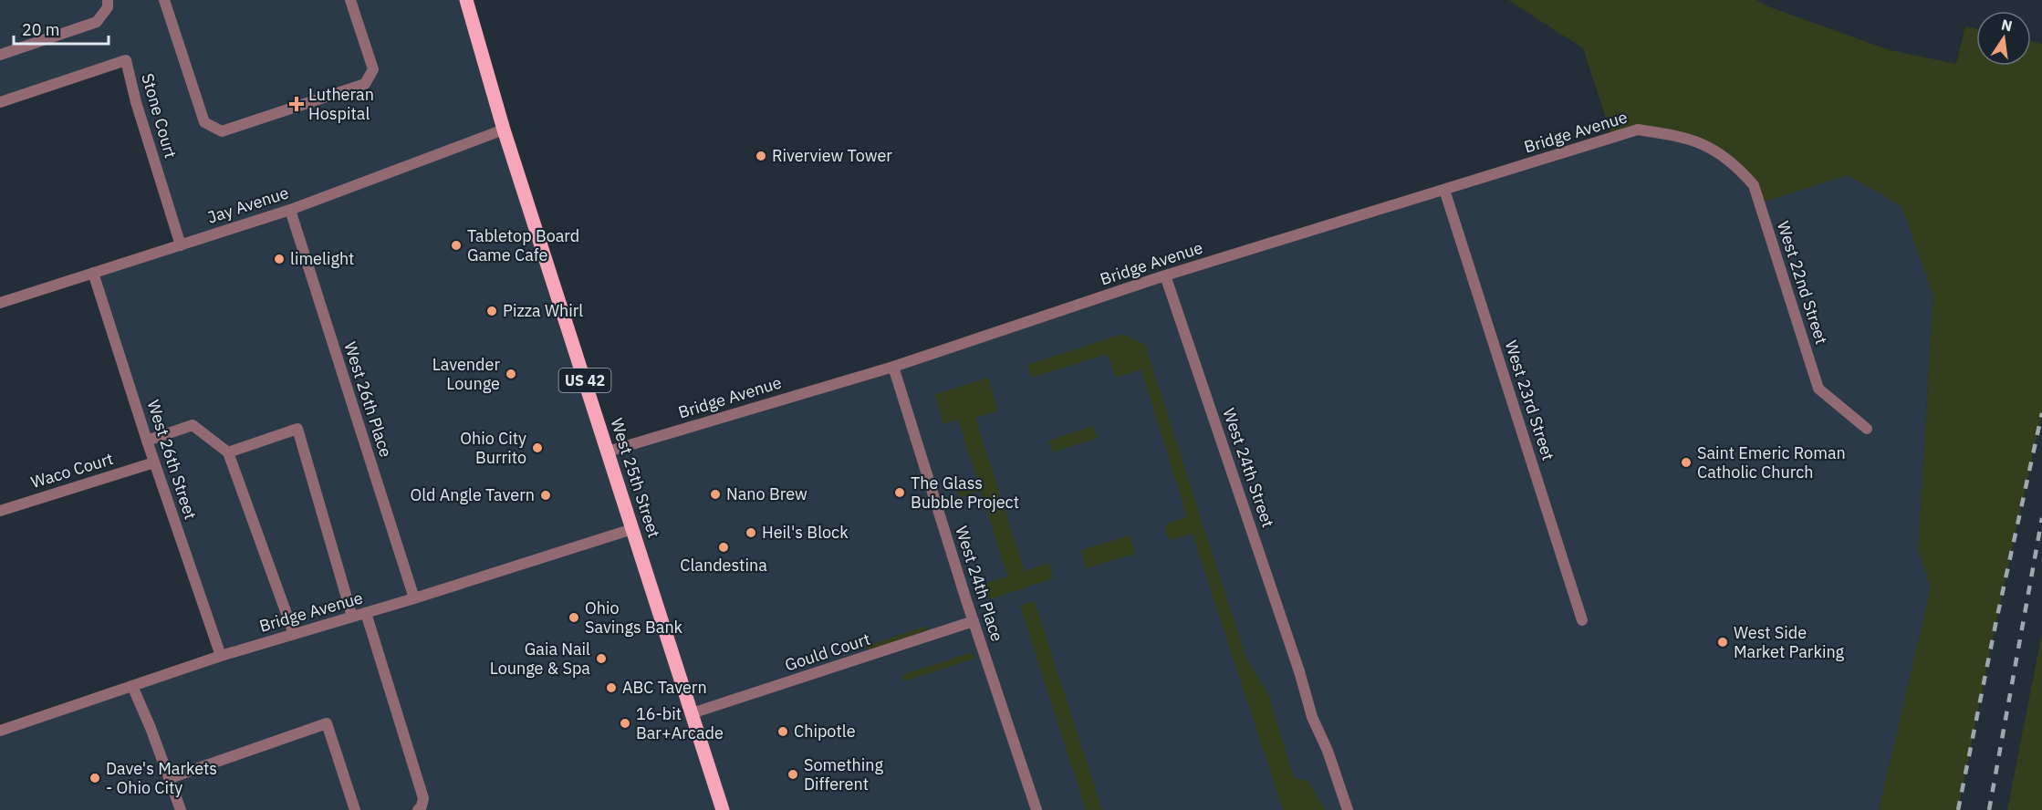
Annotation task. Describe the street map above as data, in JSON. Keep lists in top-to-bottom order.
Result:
{
  "streets": {
    "main road": ["US 42", "West 25th Street"],
    "street": [
      "Stone Court",
      "Bridge Avenue",
      "Jay Avenue",
      "West 22nd Street",
      "West 26th Place",
      "West 23rd Street",
      "West 26th Street",
      "West 24th Street",
      "Waco Court",
      "West 24th Place",
      "Gould Court"
    ]
  },
  "crossings": [
    ["Stone Court", "Jay Avenue"],
    ["Bridge Avenue", "West 22nd Street"],
    ["Bridge Avenue", "West 26th Place"],
    ["Bridge Avenue", "West 23rd Street"],
    ["Bridge Avenue", "West 26th Street"],
    ["Bridge Avenue", "West 24th Street"],
    ["Bridge Avenue", "West 25th Street"],
    ["Bridge Avenue", "West 24th Place"],
    ["Jay Avenue", "West 26th Place"],
    ["Jay Avenue", "West 26th Street"],
    ["Jay Avenue", "West 25th Street"],
    ["West 26th Street", "Waco Court"],
    ["West 25th Street", "Gould Court"],
    ["West 24th Place", "Gould Court"]
  ],
  "places": {
    "health": ["Lutheran Hospital"],
    "other": [
      "Riverview Tower",
      "Tabletop Board Game Cafe",
      "limelight",
      "Pizza Whirl",
      "Lavender Lounge",
      "Ohio City Burrito",
      "Saint Emeric Roman Catholic Church",
      "The Glass Bubble Project",
      "Nano Brew",
      "Old Angle Tavern",
      "Heil's Block",
      "Clandestina",
      "Ohio Savings Bank",
      "West Side Market Parking",
      "Gaia Nail Lounge & Spa",
      "ABC Tavern",
      "16-bit Bar+Arcade",
      "Chipotle",
      "Something Different",
      "Dave's Markets - Ohio City"
    ]
  },
  "scale_bar": "20 m",
  "north": "top"
}
